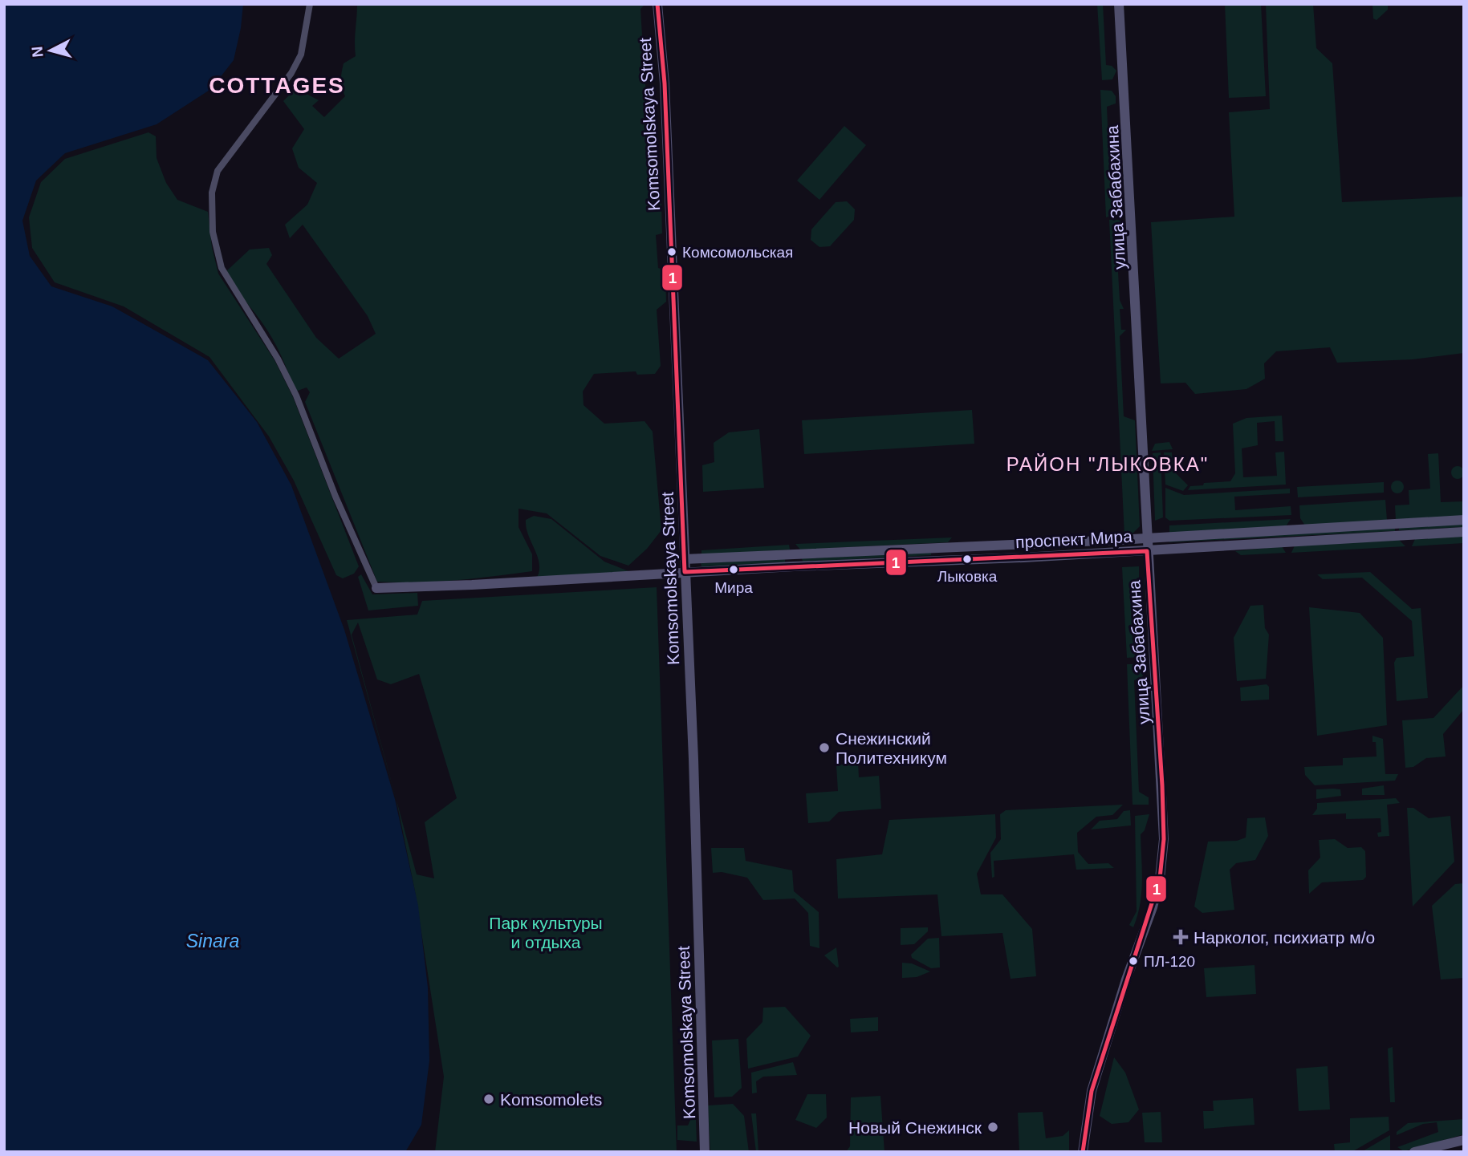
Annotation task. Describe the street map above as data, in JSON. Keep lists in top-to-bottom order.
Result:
{
  "streets": {
    "street": ["Komsomolskaya Street", "улица Забабахина", "проспект Мира"]
  },
  "crossings": [
    ["Komsomolskaya Street", "проспект Мира"],
    ["улица Забабахина", "проспект Мира"]
  ],
  "districts": ["COTTAGES", "РАЙОН \"ЛЫКОВКА\""],
  "water": ["Sinara"],
  "parks": ["Парк культуры и отдыха"],
  "places": {
    "other": [
      "Комсомольская",
      "Лыковка",
      "Мира",
      "Снежинский Политехникум",
      "ПЛ-120",
      "Komsomolets",
      "Новый Снежинск"
    ],
    "health": ["Нарколог, психиатр м/о"]
  },
  "lines": ["transit line 1"],
  "north": "left"
}
